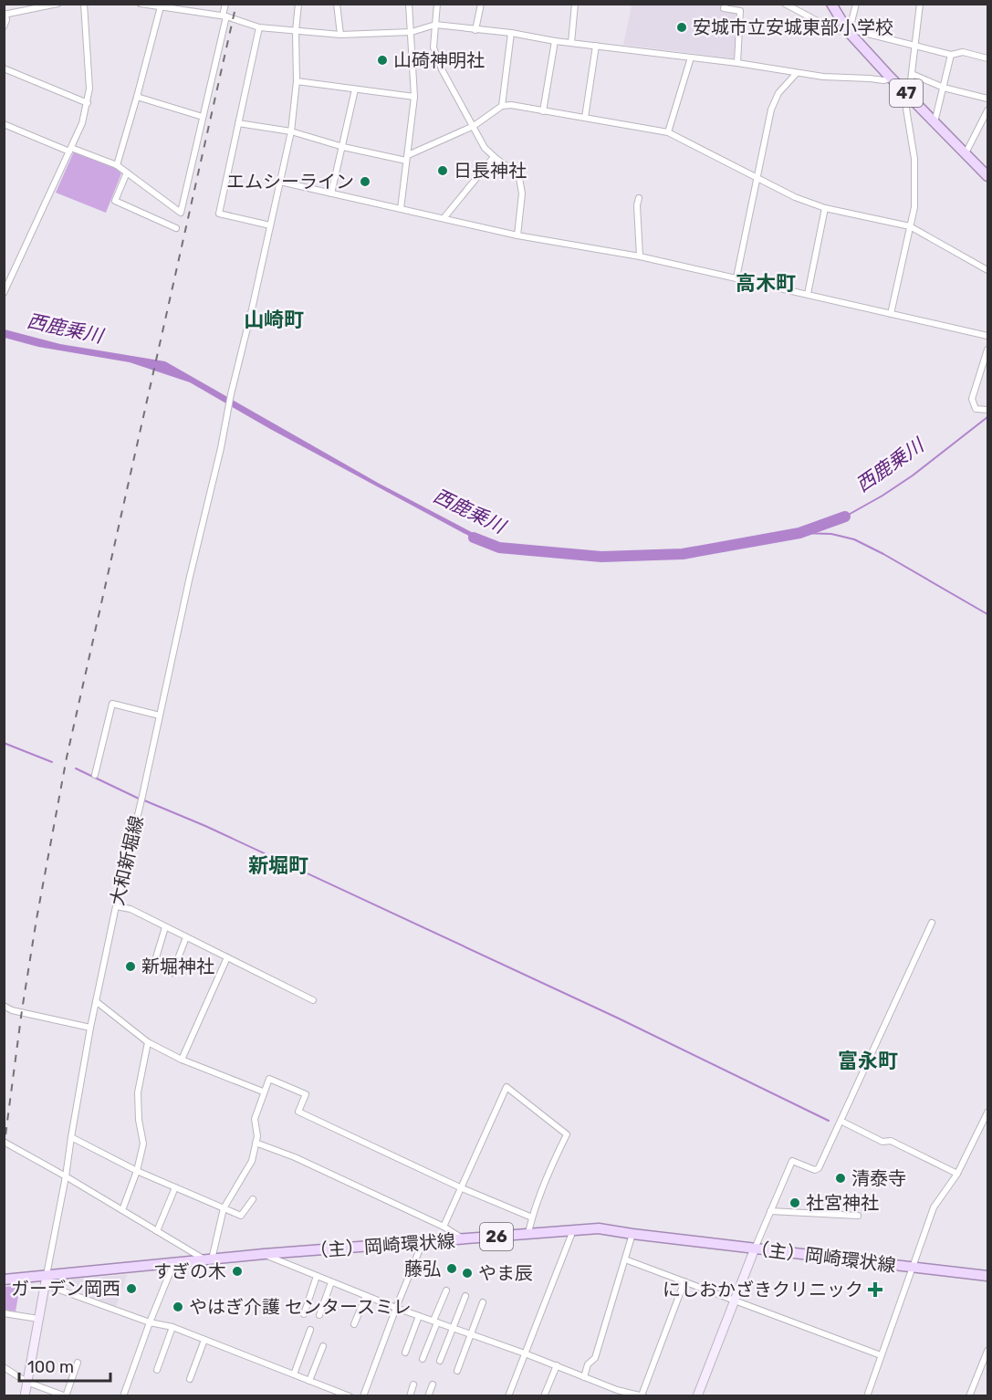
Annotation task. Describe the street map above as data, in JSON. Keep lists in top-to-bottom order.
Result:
{
  "streets": {
    "main road": ["47", "26", "（主）岡崎環状線"],
    "street": ["大和新堀線"]
  },
  "crossings": [
    ["大和新堀線", "（主）岡崎環状線"]
  ],
  "districts": [
    "高木町",
    "山崎町",
    "新堀町",
    "富永町"
  ],
  "water": ["西鹿乗川"],
  "places": {
    "other": [
      "安城市立安城東部小学校",
      "山碕神明社",
      "日長神社",
      "エムシーライン",
      "新堀神社",
      "清泰寺",
      "社宮神社",
      "藤弘",
      "すぎの木",
      "やま辰",
      "ガーデン岡西",
      "やはぎ介護 センタースミレ"
    ],
    "health": ["にしおかざきクリニック"]
  },
  "scale_bar": "100 m"
}
